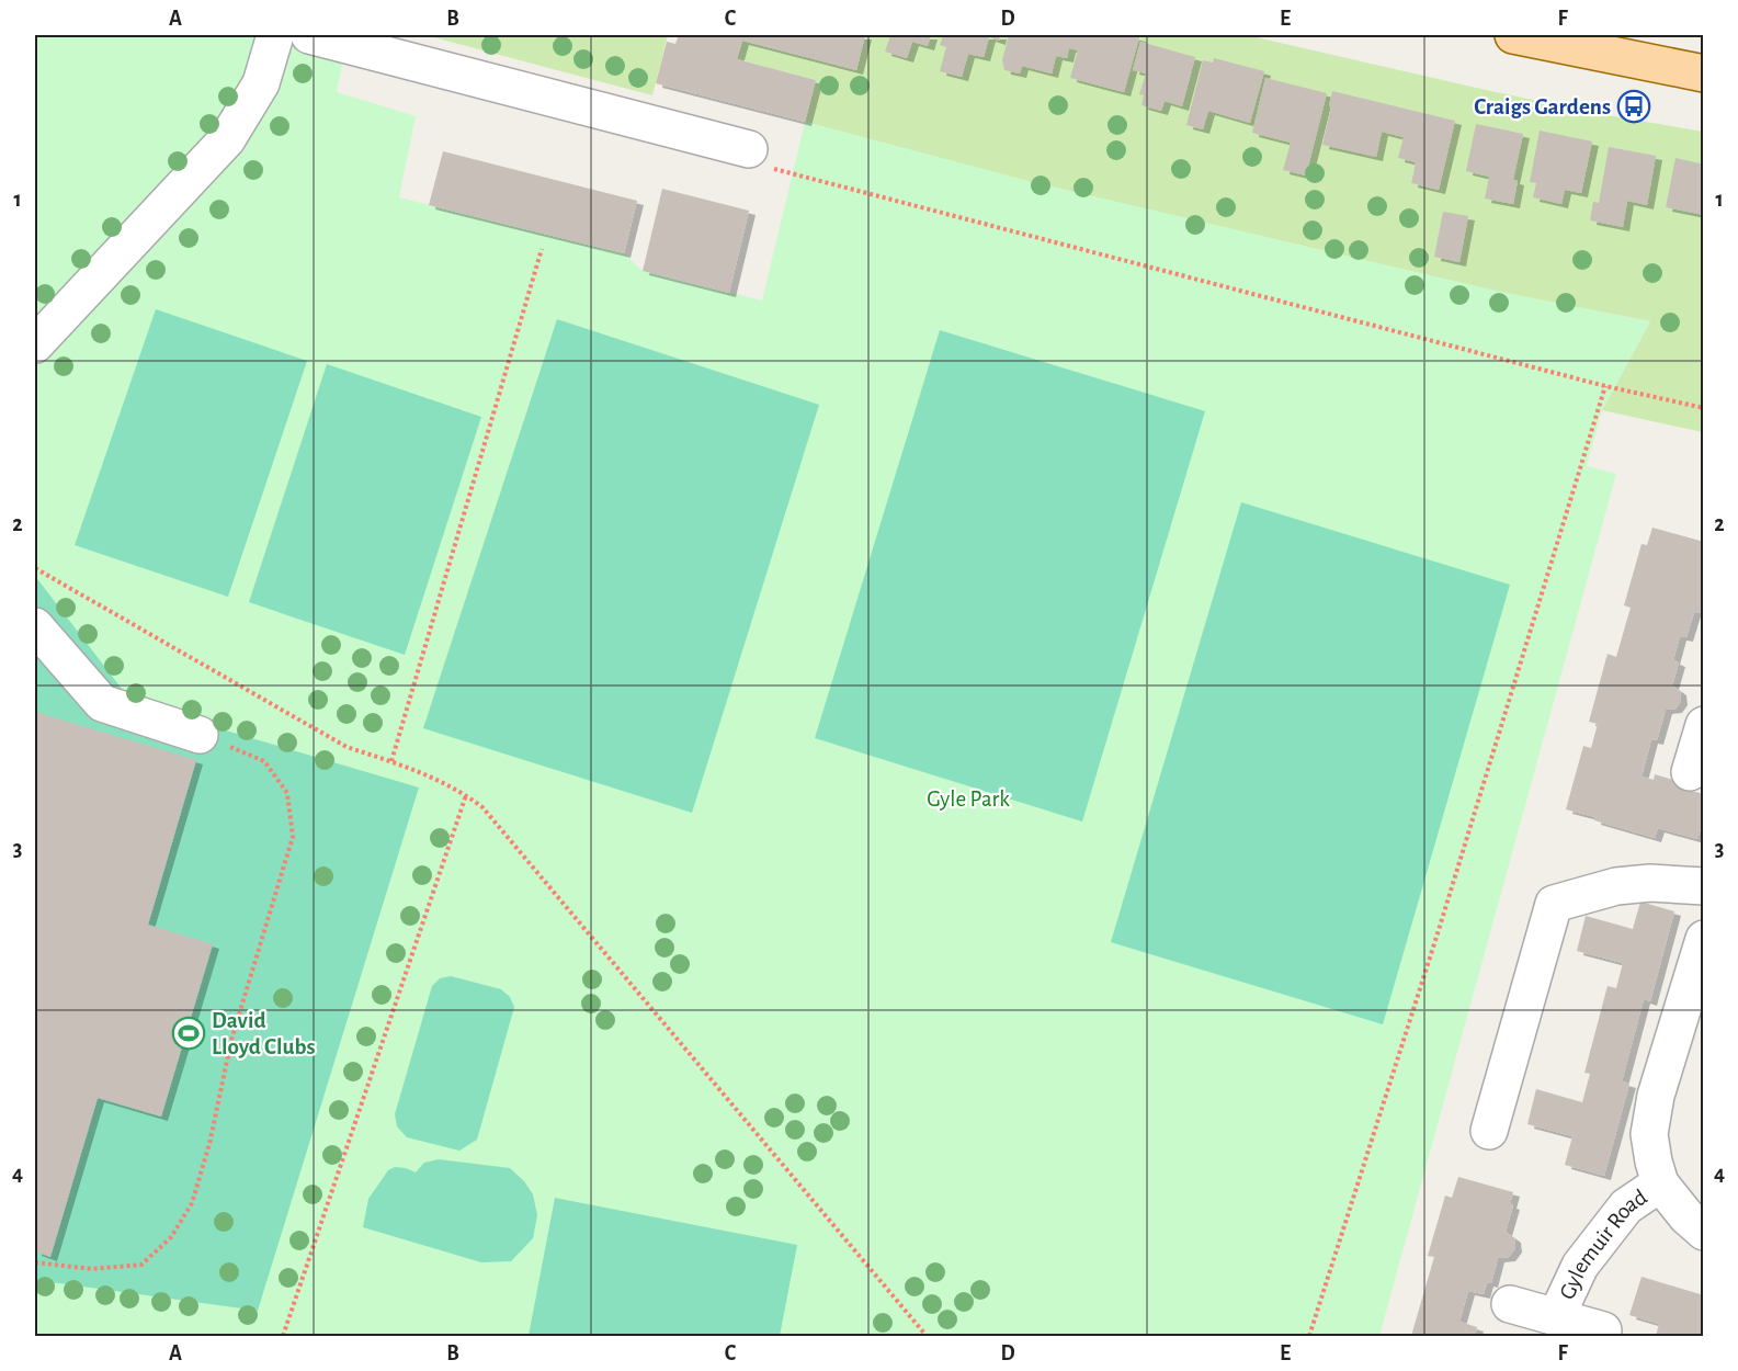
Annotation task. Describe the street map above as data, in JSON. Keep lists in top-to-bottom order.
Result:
{
  "streets": {
    "street": ["Gylemuir Road"]
  },
  "parks": ["Gyle Park"],
  "places": {
    "bus stop": ["Craigs Gardens"],
    "sports": ["David Lloyd Clubs"]
  },
  "grid": {
    "columns": [
      "A",
      "B",
      "C",
      "D",
      "E",
      "F"
    ],
    "rows": [
      "1",
      "2",
      "3",
      "4"
    ]
  }
}
